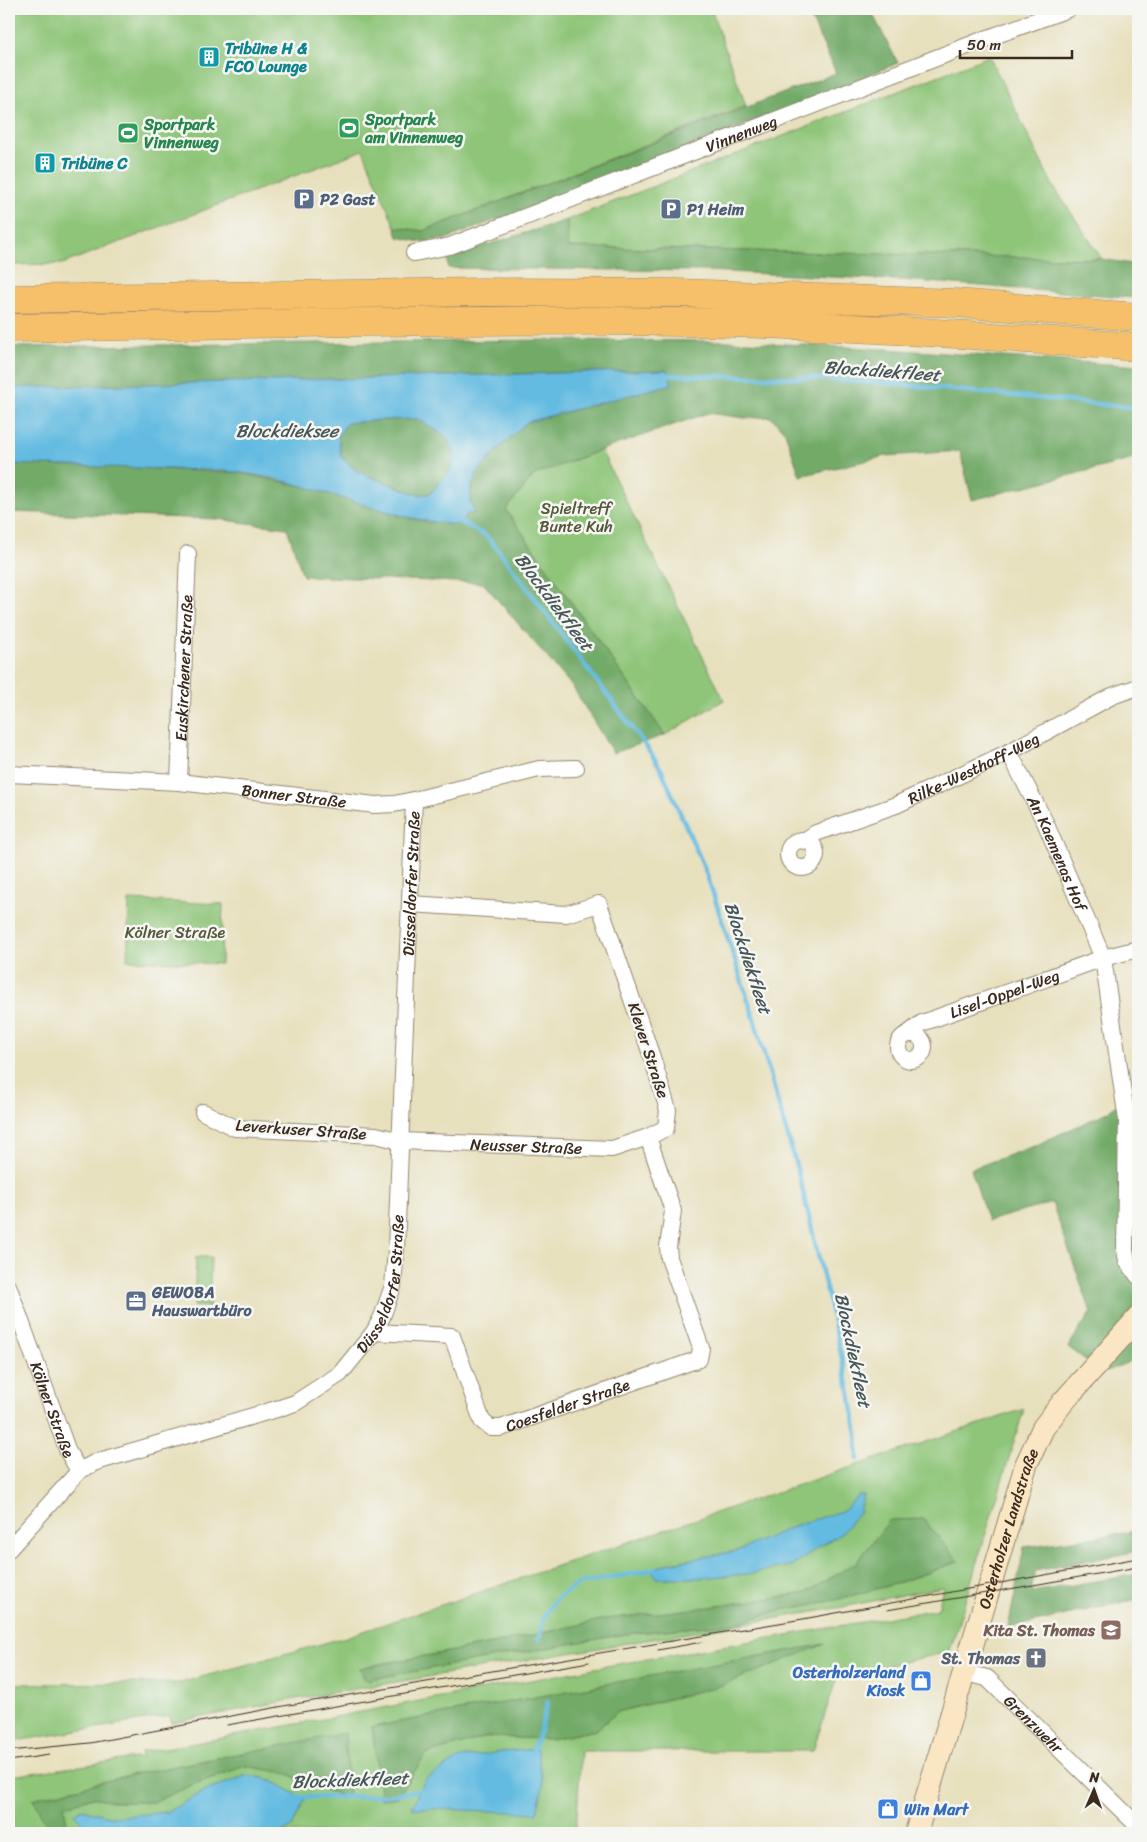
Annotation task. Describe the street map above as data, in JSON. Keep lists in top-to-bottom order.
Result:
{
  "streets": {
    "main road": ["Osterholzer Landstraße"],
    "street": [
      "Vinnenweg",
      "Euskirchener Straße",
      "Rilke-Westhoff-Weg",
      "Bonner Straße",
      "An Kaemenas Hof",
      "Düsseldorfer Straße",
      "Lisel-Oppel-Weg",
      "Klever Straße",
      "Leverkuser Straße",
      "Neusser Straße",
      "Coesfelder Straße",
      "Kölner Straße",
      "Grenzwehr"
    ]
  },
  "crossings": [
    ["Euskirchener Straße", "Bonner Straße"],
    ["Rilke-Westhoff-Weg", "An Kaemenas Hof"],
    ["Bonner Straße", "Düsseldorfer Straße"],
    ["An Kaemenas Hof", "Lisel-Oppel-Weg"],
    ["Düsseldorfer Straße", "Klever Straße"],
    ["Düsseldorfer Straße", "Leverkuser Straße"],
    ["Düsseldorfer Straße", "Neusser Straße"],
    ["Düsseldorfer Straße", "Coesfelder Straße"],
    ["Düsseldorfer Straße", "Kölner Straße"],
    ["Klever Straße", "Neusser Straße"],
    ["Klever Straße", "Coesfelder Straße"],
    ["Leverkuser Straße", "Neusser Straße"],
    ["Neusser Straße", "Coesfelder Straße"],
    ["Osterholzer Landstraße", "Grenzwehr"]
  ],
  "water": ["Blockdiekfleet", "Blockdieksee"],
  "parks": ["Spieltreff Bunte Kuh", "Kölner Straße"],
  "places": {
    "building": ["Tribüne H & FCO Lounge", "Tribüne C"],
    "sports": ["Sportpark am Vinnenweg", "Sportpark Vinnenweg"],
    "parking": ["P2 Gast", "P1 Heim"],
    "office": ["GEWOBA Hauswartbüro"],
    "school or university": ["Kita St. Thomas"],
    "church": ["St. Thomas"],
    "shop": ["Osterholzerland Kiosk", "Win Mart"]
  },
  "scale_bar": "50 m",
  "north": "top"
}
